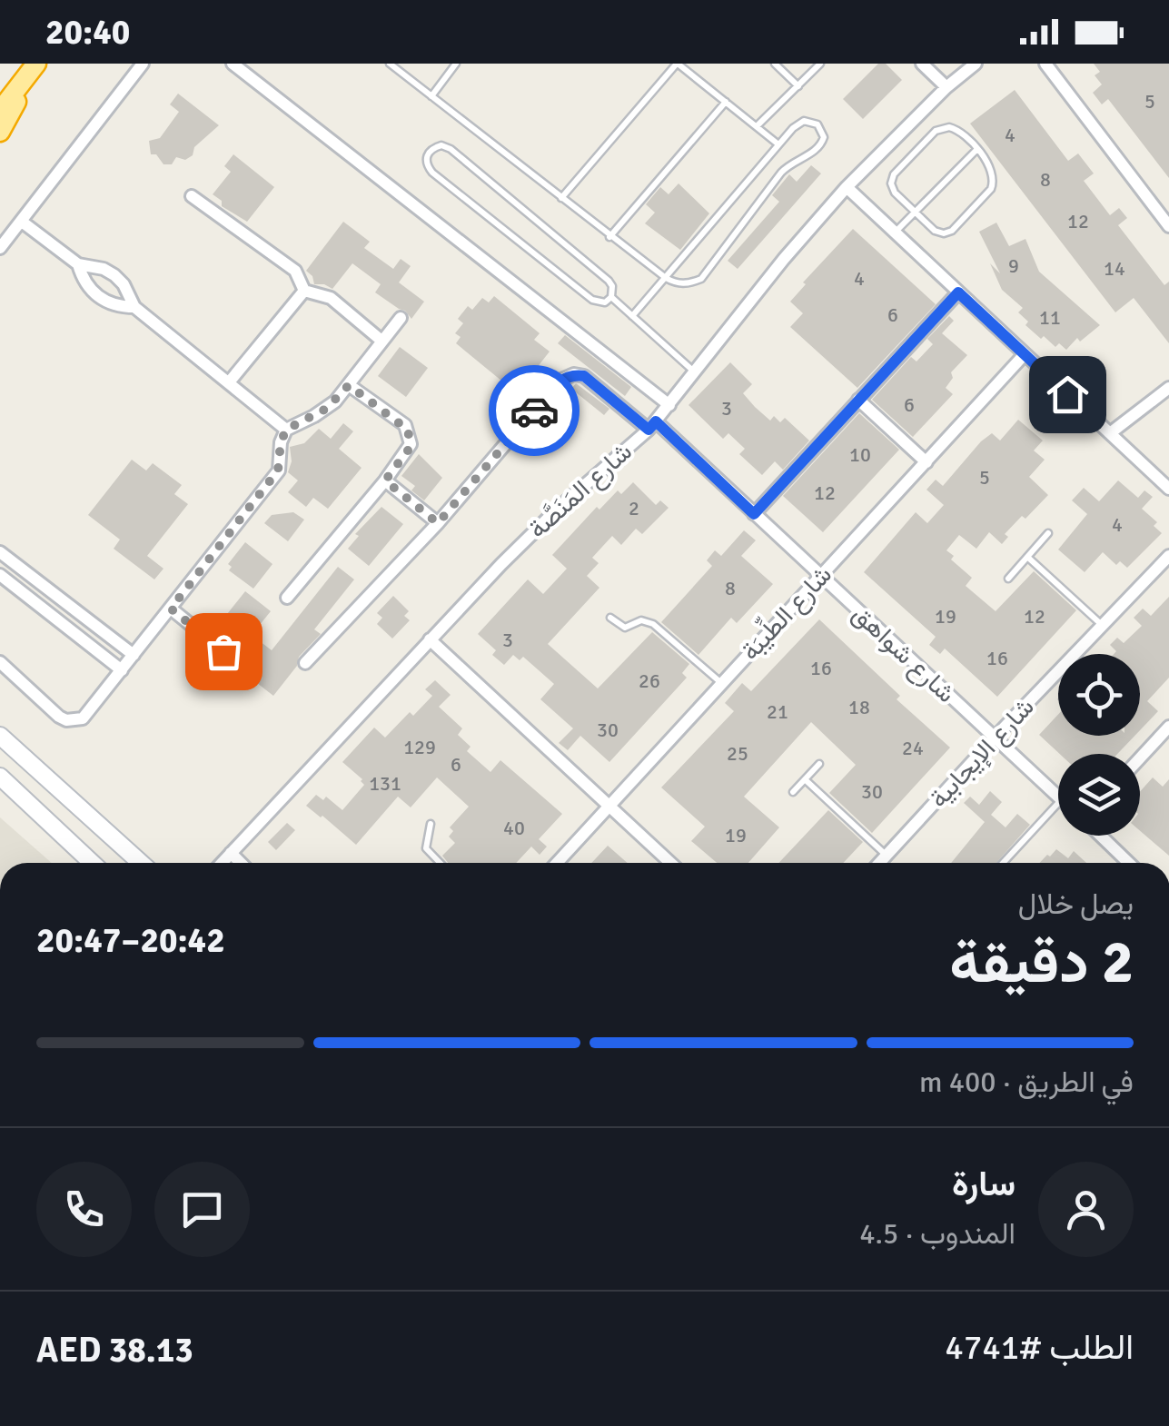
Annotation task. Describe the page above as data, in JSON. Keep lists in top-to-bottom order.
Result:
{
  "streets": {
    "street": [
      "شارع المَنَصَّة",
      "شارع الطِّيبَة",
      "شارع شواهق",
      "شارع الإيجابية"
    ]
  },
  "crossings": [
    ["شارع المَنَصَّة", "شارع شواهق"],
    ["شارع الطِّيبَة", "شارع شواهق"],
    ["شارع شواهق", "شارع الإيجابية"]
  ],
  "house_numbers": [
    "5",
    "4",
    "8",
    "12",
    "9",
    "14",
    "4",
    "6",
    "11",
    "6",
    "3",
    "10",
    "5",
    "12",
    "2",
    "4",
    "8",
    "19",
    "12",
    "3",
    "16",
    "16",
    "26",
    "18",
    "21",
    "30",
    "129",
    "24",
    "25",
    "6",
    "131",
    "30",
    "40",
    "19"
  ],
  "page": {
    "status": "20:40",
    "heading": ["2 دقيقة", "يصل خلال", "20:42–20:47"],
    "panel": [
      "سارة",
      "المندوب · 4.5",
      "الطلب #4741",
      "AED 38.13"
    ],
    "bar": "في الطريق · 400 m"
  }
}
